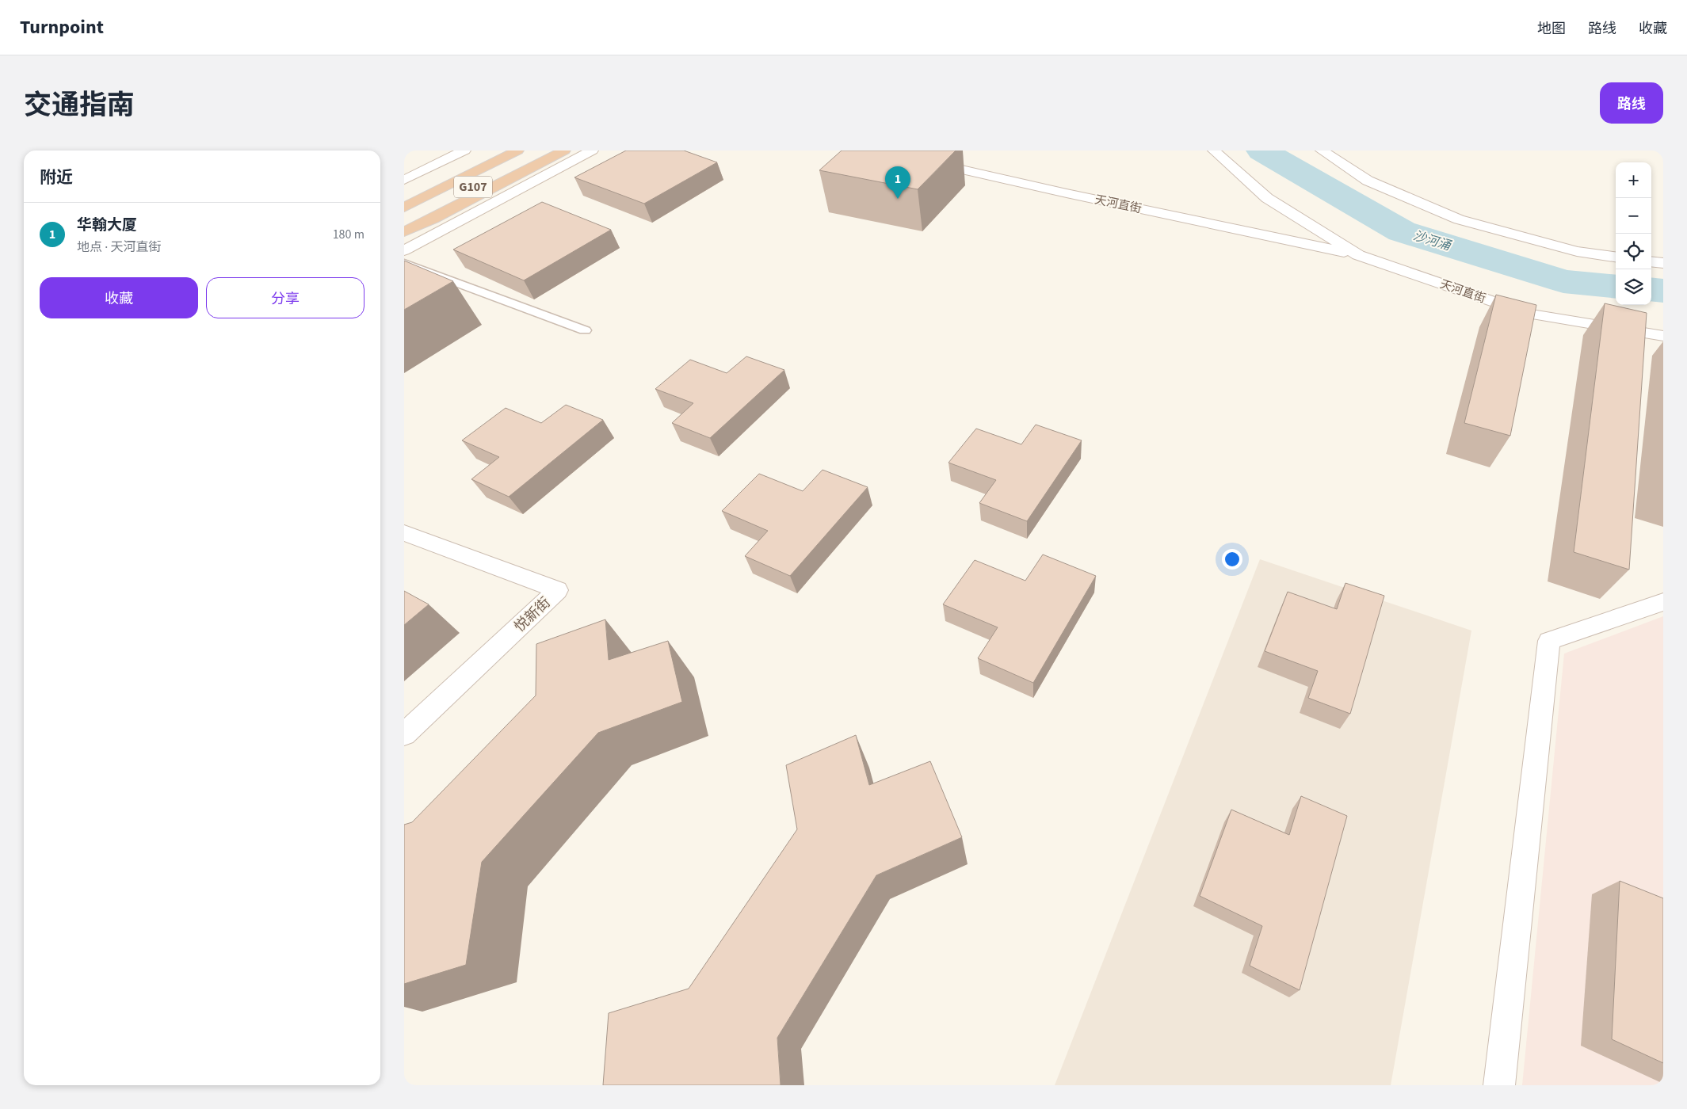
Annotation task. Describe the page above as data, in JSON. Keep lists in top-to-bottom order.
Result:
{
  "streets": {
    "highway": ["G107"],
    "street": ["天河直街", "悦新街"]
  },
  "water": ["沙河涌"],
  "page": {
    "header": "Turnpoint",
    "nav": ["地图", "路线", "收藏"],
    "title": "交通指南",
    "buttons": [
      "路线",
      ["收藏", "分享"]
    ],
    "heading": "附近",
    "map_buttons": ["+", "−"],
    "pins": "1",
    "list": [
      {
        "mark": "1",
        "name": "华翰大厦",
        "note": "地点 · 天河直街",
        "value": "180 m"
      }
    ]
  }
}
